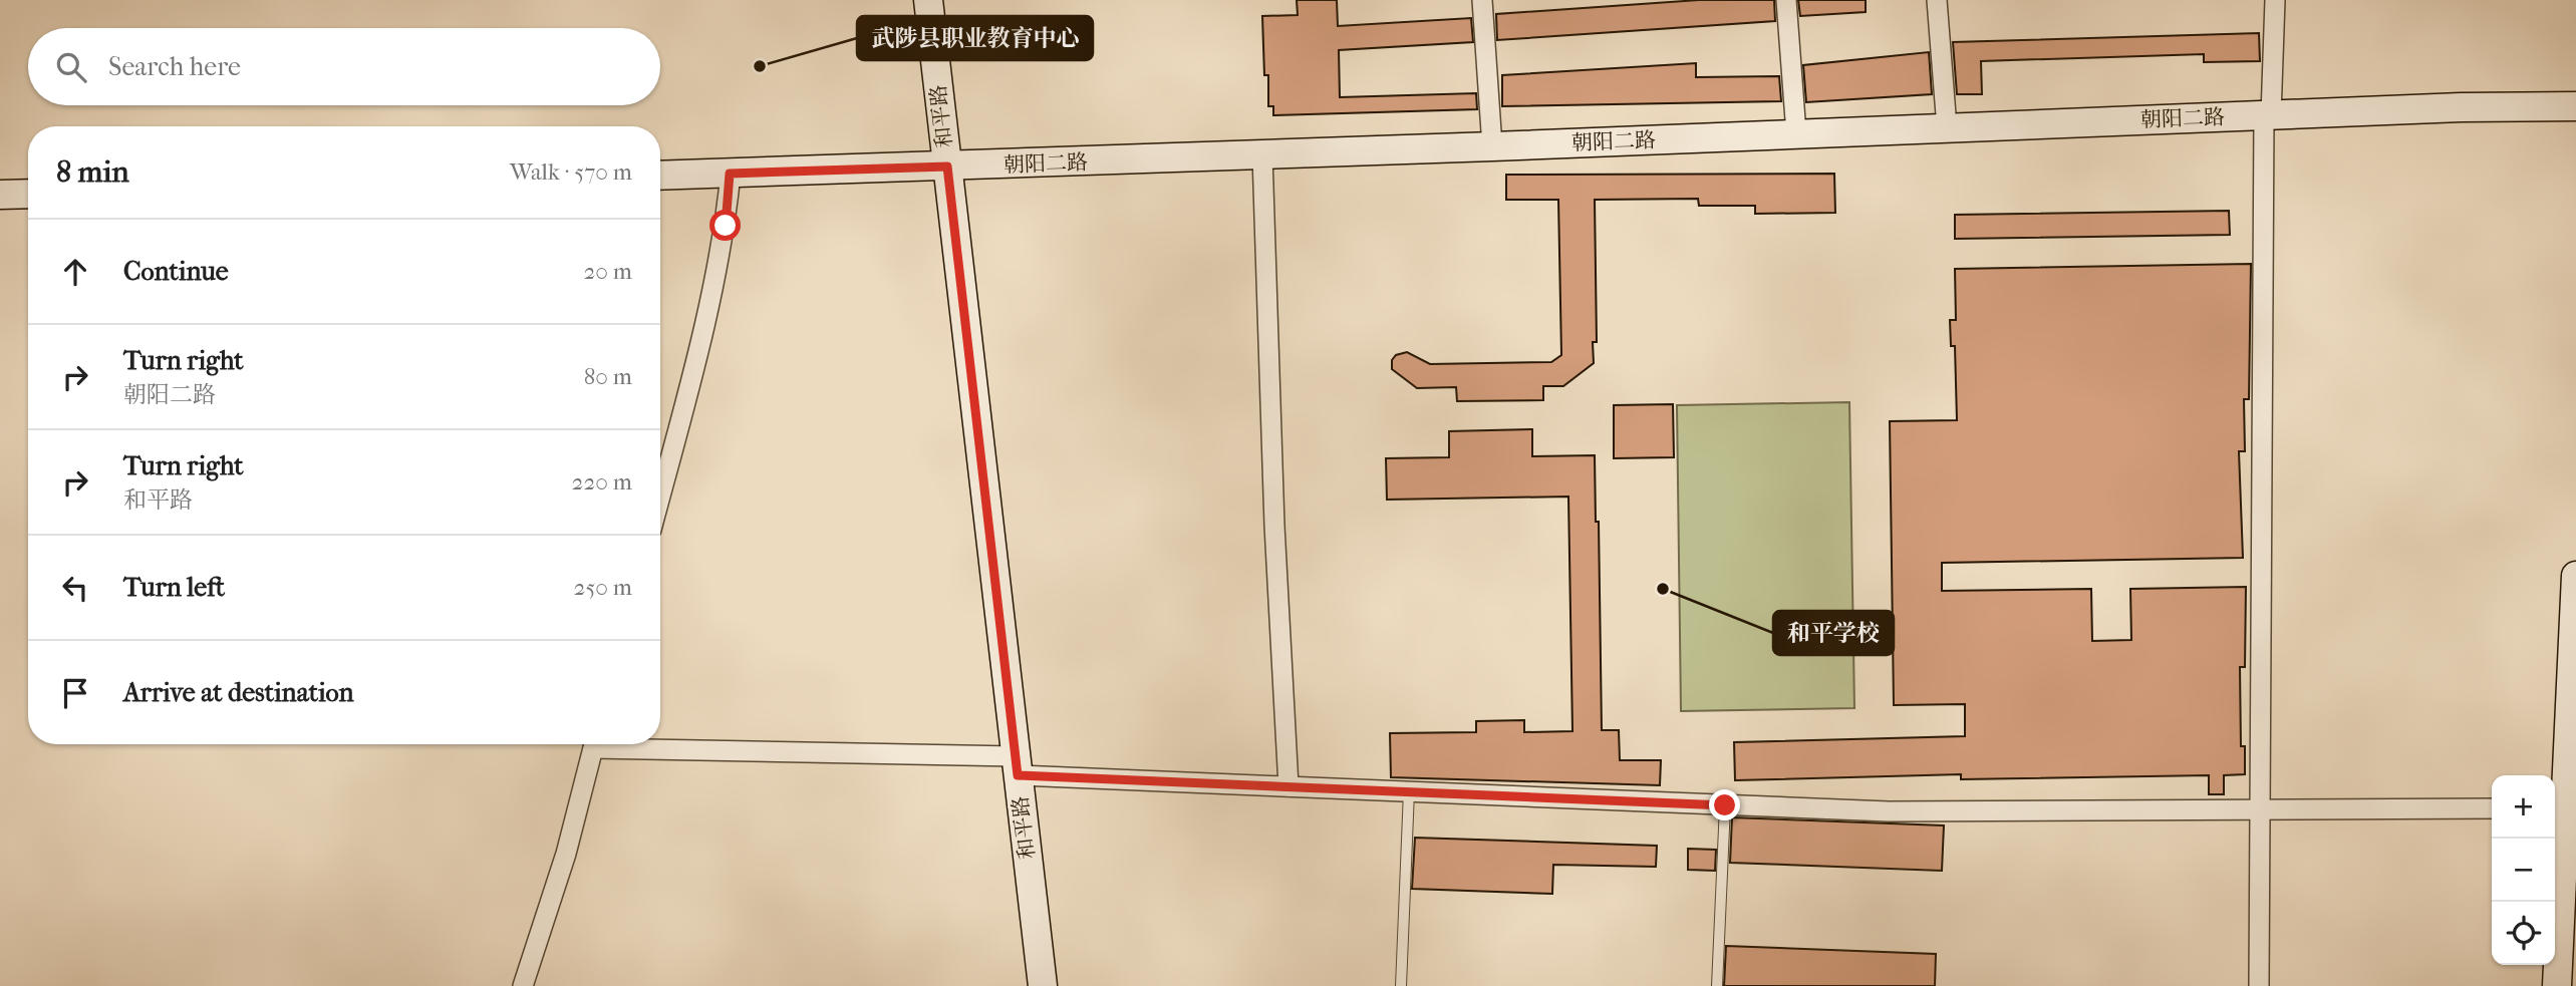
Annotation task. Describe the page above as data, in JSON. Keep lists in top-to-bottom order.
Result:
{
  "streets": {
    "street": ["和平路", "朝阳二路"]
  },
  "crossings": [
    ["和平路", "朝阳二路"]
  ],
  "places": ["武陟县职业教育中心", "和平学校"],
  "page": {
    "search": "Search here",
    "heading": ["8 min", "Walk · 570 m"],
    "list": [
      ["Continue", "20 m"],
      ["Turn right", "朝阳二路", "80 m"],
      ["Turn right", "和平路", "220 m"],
      ["Turn left", "250 m"],
      "Arrive at destination"
    ],
    "map_buttons": ["+", "−"]
  }
}
